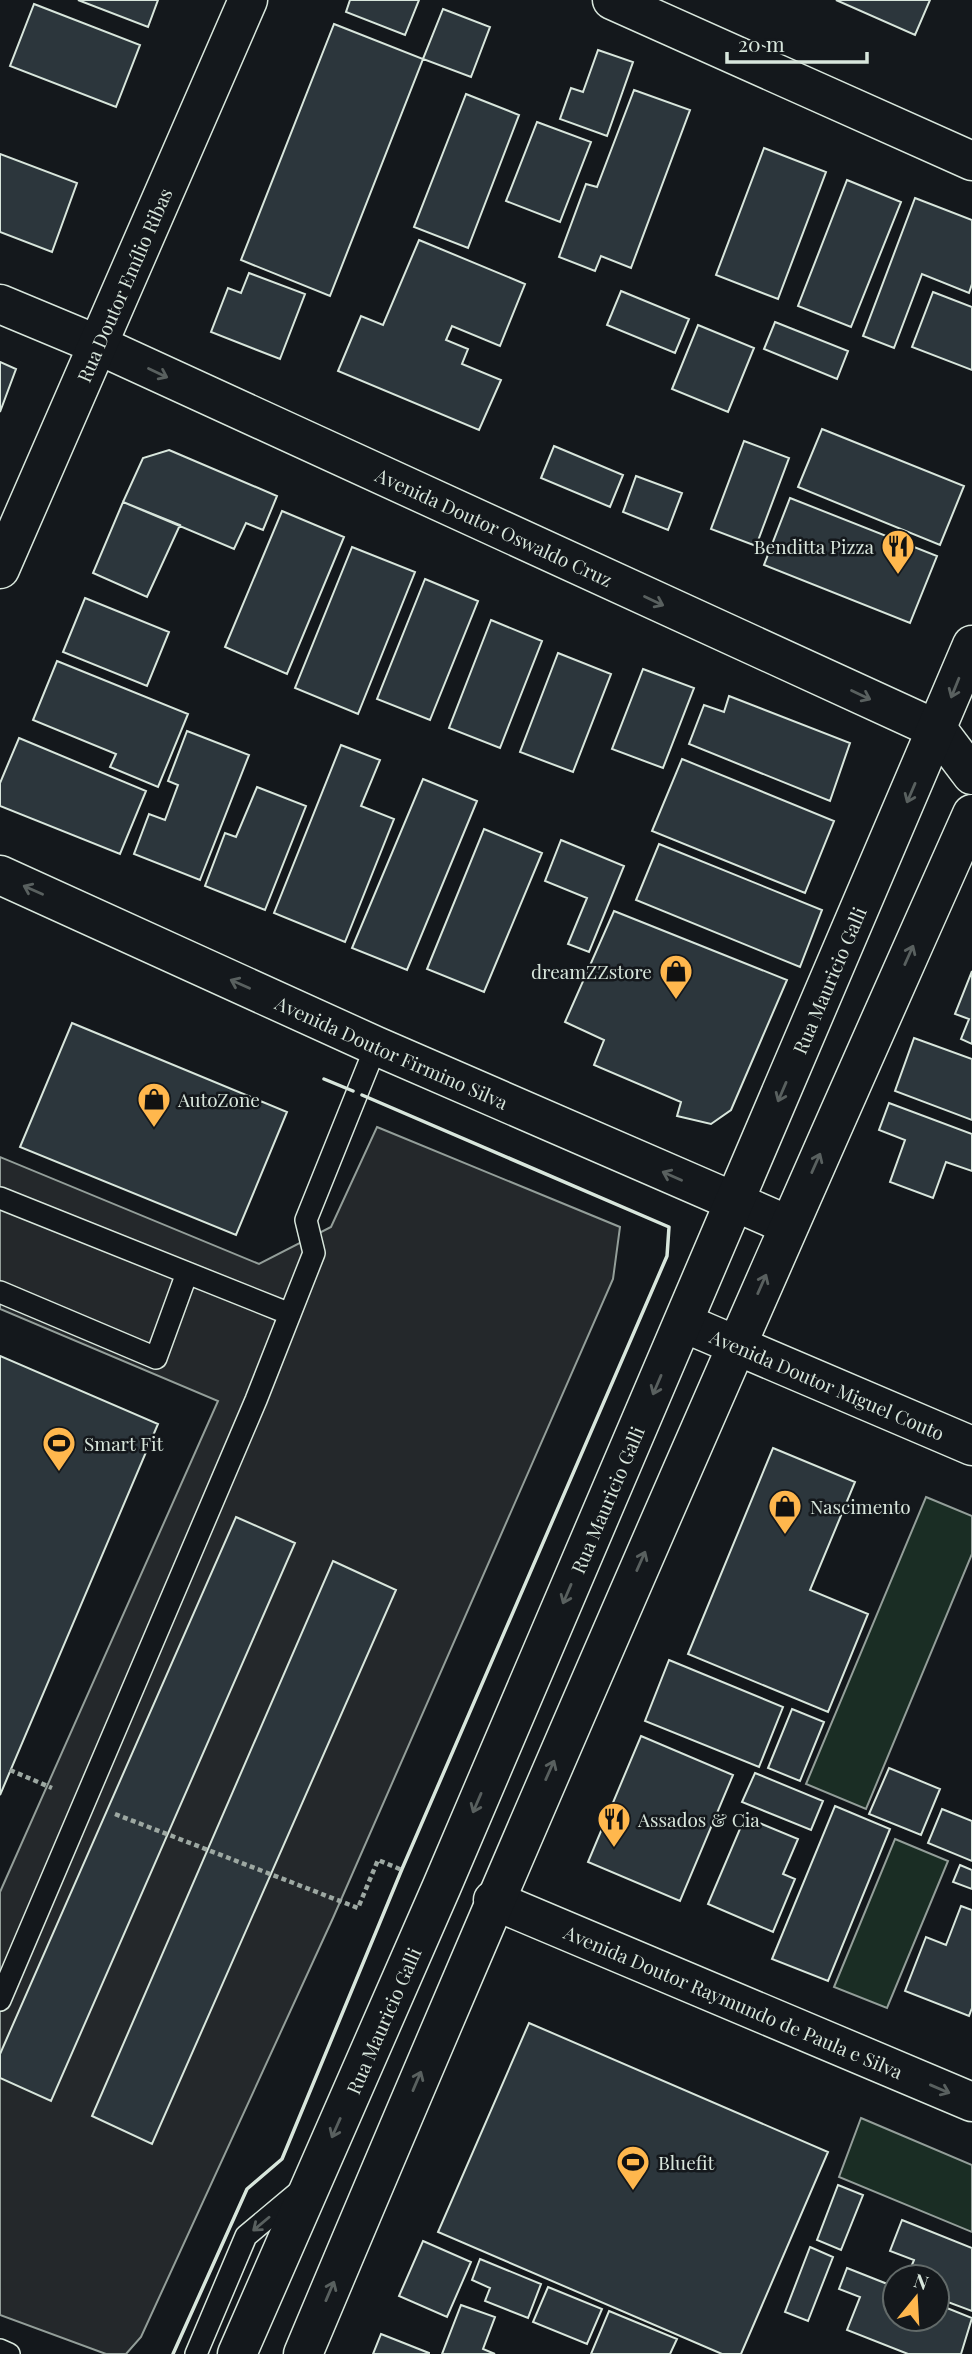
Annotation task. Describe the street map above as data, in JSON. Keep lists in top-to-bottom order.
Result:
{
  "streets": {
    "street": [
      "Rua Doutor Emílio Ribas",
      "Avenida Doutor Oswaldo Cruz",
      "Rua Mauricio Galli",
      "Avenida Doutor Firmino Silva",
      "Avenida Doutor Miguel Couto",
      "Avenida Doutor Raymundo de Paula e Silva"
    ]
  },
  "crossings": [
    ["Rua Doutor Emílio Ribas", "Avenida Doutor Oswaldo Cruz"],
    ["Avenida Doutor Oswaldo Cruz", "Rua Mauricio Galli"],
    ["Rua Mauricio Galli", "Avenida Doutor Firmino Silva"],
    ["Rua Mauricio Galli", "Avenida Doutor Miguel Couto"]
  ],
  "one_way": ["Avenida Doutor Oswaldo Cruz", "Avenida Doutor Firmino Silva", "Avenida Doutor Raymundo de Paula e Silva"],
  "places": {
    "restaurant": ["Benditta Pizza", "Assados & Cia"],
    "shop": ["dreamZZstore", "AutoZone", "Nascimento"],
    "sports": ["Smart Fit", "Bluefit"]
  },
  "scale_bar": "20 m",
  "north": "top"
}
